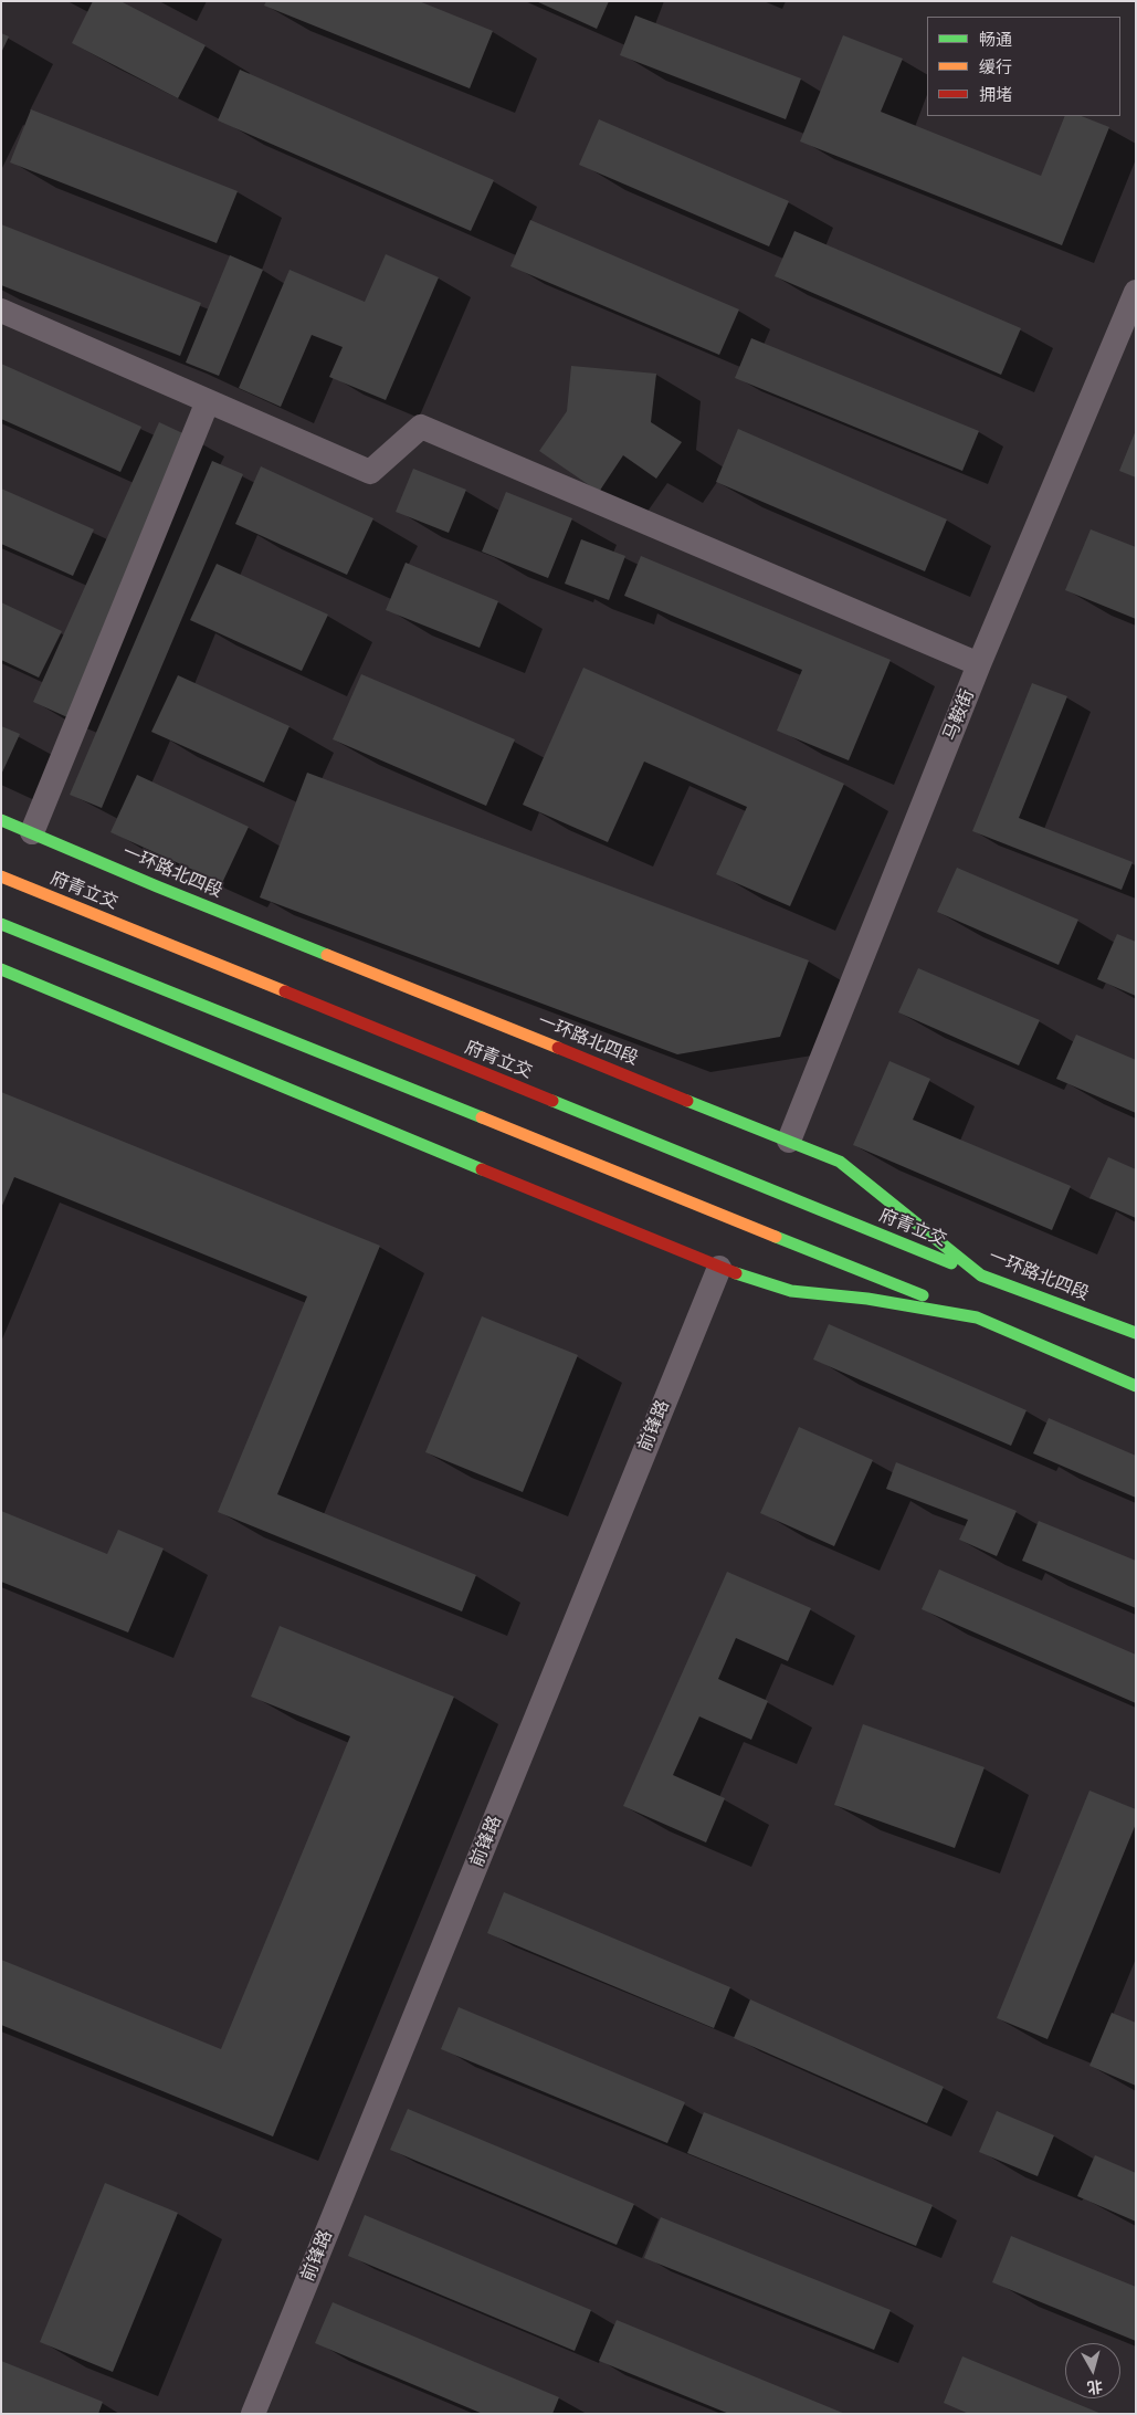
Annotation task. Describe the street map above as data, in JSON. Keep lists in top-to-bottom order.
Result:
{
  "streets": {
    "main road": ["一环路北四段", "府青立交"],
    "street": ["马鞍街", "前锋路"]
  },
  "crossings": [
    ["马鞍街", "一环路北四段"],
    ["一环路北四段", "府青立交"]
  ],
  "legend": ["畅通", "缓行", "拥堵"],
  "north": "bottom"
}
